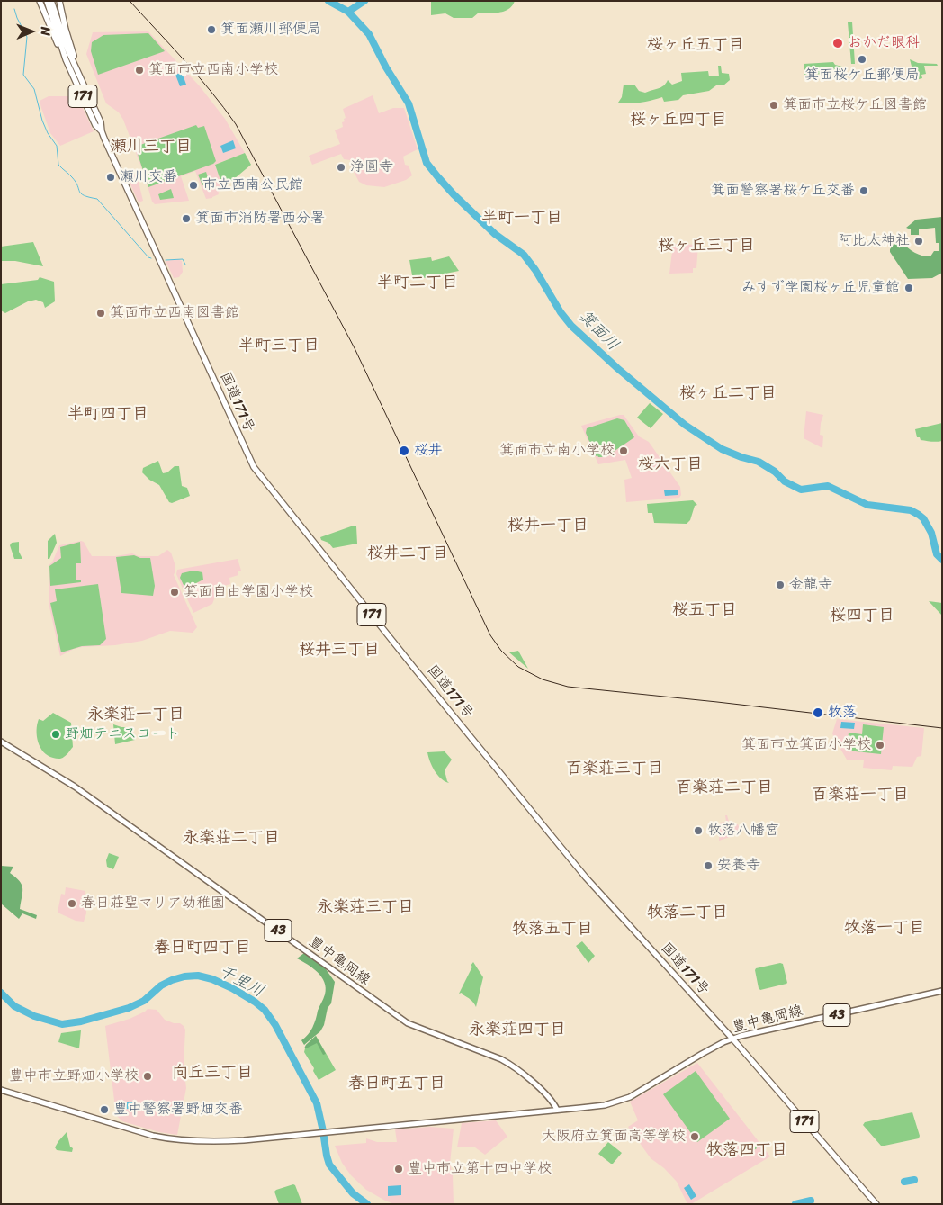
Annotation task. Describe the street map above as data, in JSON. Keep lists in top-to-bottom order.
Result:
{
  "streets": {
    "highway": ["171", "国道171号"],
    "main road": ["43", "豊中亀岡線"]
  },
  "crossings": [
    ["国道171号", "豊中亀岡線"]
  ],
  "districts": [
    "桜ヶ丘五丁目",
    "桜ヶ丘四丁目",
    "瀬川三丁目",
    "半町一丁目",
    "桜ヶ丘三丁目",
    "半町二丁目",
    "半町三丁目",
    "桜ヶ丘二丁目",
    "半町四丁目",
    "桜六丁目",
    "桜井一丁目",
    "桜井二丁目",
    "桜五丁目",
    "桜四丁目",
    "桜井三丁目",
    "永楽荘一丁目",
    "百楽荘三丁目",
    "百楽荘二丁目",
    "百楽荘一丁目",
    "永楽荘二丁目",
    "永楽荘三丁目",
    "牧落二丁目",
    "牧落一丁目",
    "牧落五丁目",
    "春日町四丁目",
    "永楽荘四丁目",
    "向丘三丁目",
    "春日町五丁目",
    "牧落四丁目"
  ],
  "water": ["箕面川", "千里川"],
  "places": [
    "箕面瀬川郵便局",
    "おかだ眼科",
    "箕面桜ケ丘郵便局",
    "箕面市立西南小学校",
    "箕面市立桜ケ丘図書館",
    "浄圓寺",
    "瀬川交番",
    "市立西南公民館",
    "箕面警察署桜ケ丘交番",
    "箕面市消防署西分署",
    "阿比太神社",
    "みすず学園桜ヶ丘児童館",
    "箕面市立西南図書館",
    "桜井",
    "箕面市立南小学校",
    "金龍寺",
    "箕面自由学園小学校",
    "牧落",
    "野畑テニスコート",
    "箕面市立箕面小学校",
    "牧落八幡宮",
    "安養寺",
    "春日荘聖マリア幼稚園",
    "豊中市立野畑小学校",
    "豊中警察署野畑交番",
    "大阪府立箕面高等学校",
    "豊中市立第十四中学校"
  ],
  "north": "right"
}
